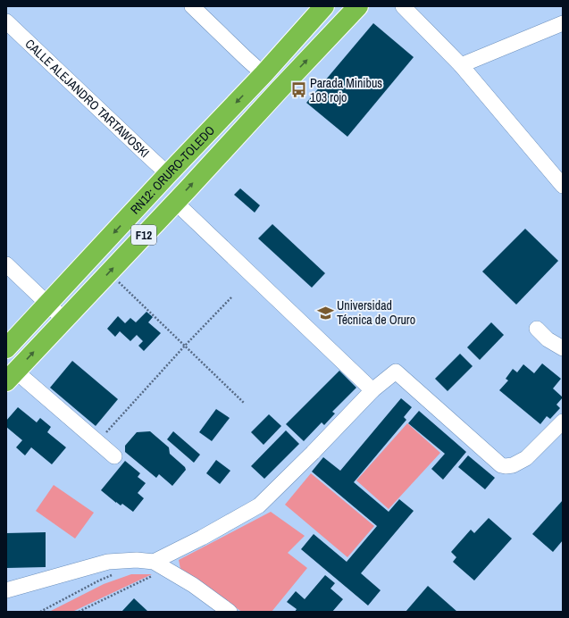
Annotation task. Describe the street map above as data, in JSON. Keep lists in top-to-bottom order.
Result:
{
  "streets": {
    "highway": ["RN12: ORURO-TOLEDO", "F12"],
    "street": ["CALLE ALEJANDRO TARTAWOSKI"]
  },
  "crossings": [
    ["CALLE ALEJANDRO TARTAWOSKI", "RN12: ORURO-TOLEDO"]
  ],
  "places": {
    "bus stop": ["Parada Minibus 103 rojo"],
    "school or university": ["Universidad Técnica de Oruro"]
  }
}
